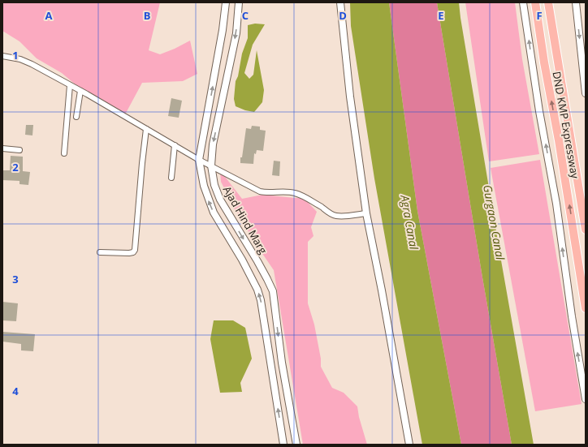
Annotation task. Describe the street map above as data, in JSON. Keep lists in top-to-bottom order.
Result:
{
  "streets": {
    "highway": ["DND KMP Expressway"],
    "street": ["Ajad Hind Marg"]
  },
  "water": ["Agra Canal", "Gurgaon Canal"],
  "grid": {
    "columns": [
      "A",
      "B",
      "C",
      "D",
      "E",
      "F"
    ],
    "rows": [
      "1",
      "2",
      "3",
      "4"
    ]
  }
}
